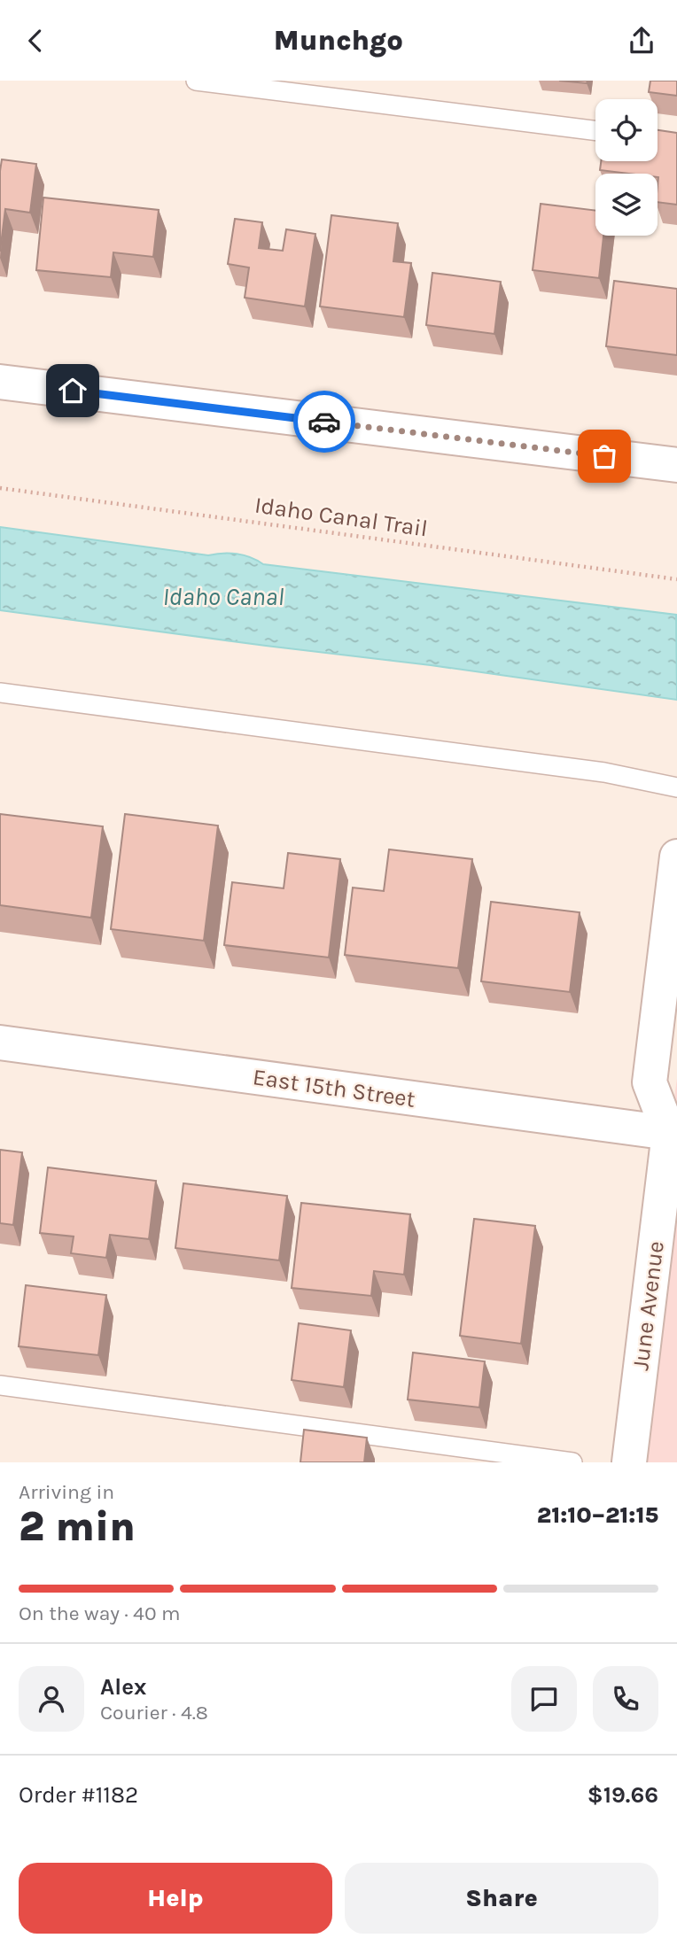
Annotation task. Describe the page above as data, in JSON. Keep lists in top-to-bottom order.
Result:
{
  "streets": {
    "street": ["East 15th Street", "June Avenue"],
    "path": ["Idaho Canal Trail"]
  },
  "crossings": [
    ["East 15th Street", "June Avenue"]
  ],
  "water": ["Idaho Canal"],
  "page": {
    "header": "Munchgo",
    "heading": ["2 min", "Arriving in", "21:10–21:15"],
    "panel": [
      "Alex",
      "Courier · 4.8",
      "Order #1182",
      "$19.66"
    ],
    "bar": "On the way · 40 m",
    "buttons": ["Help", "Share"]
  }
}
